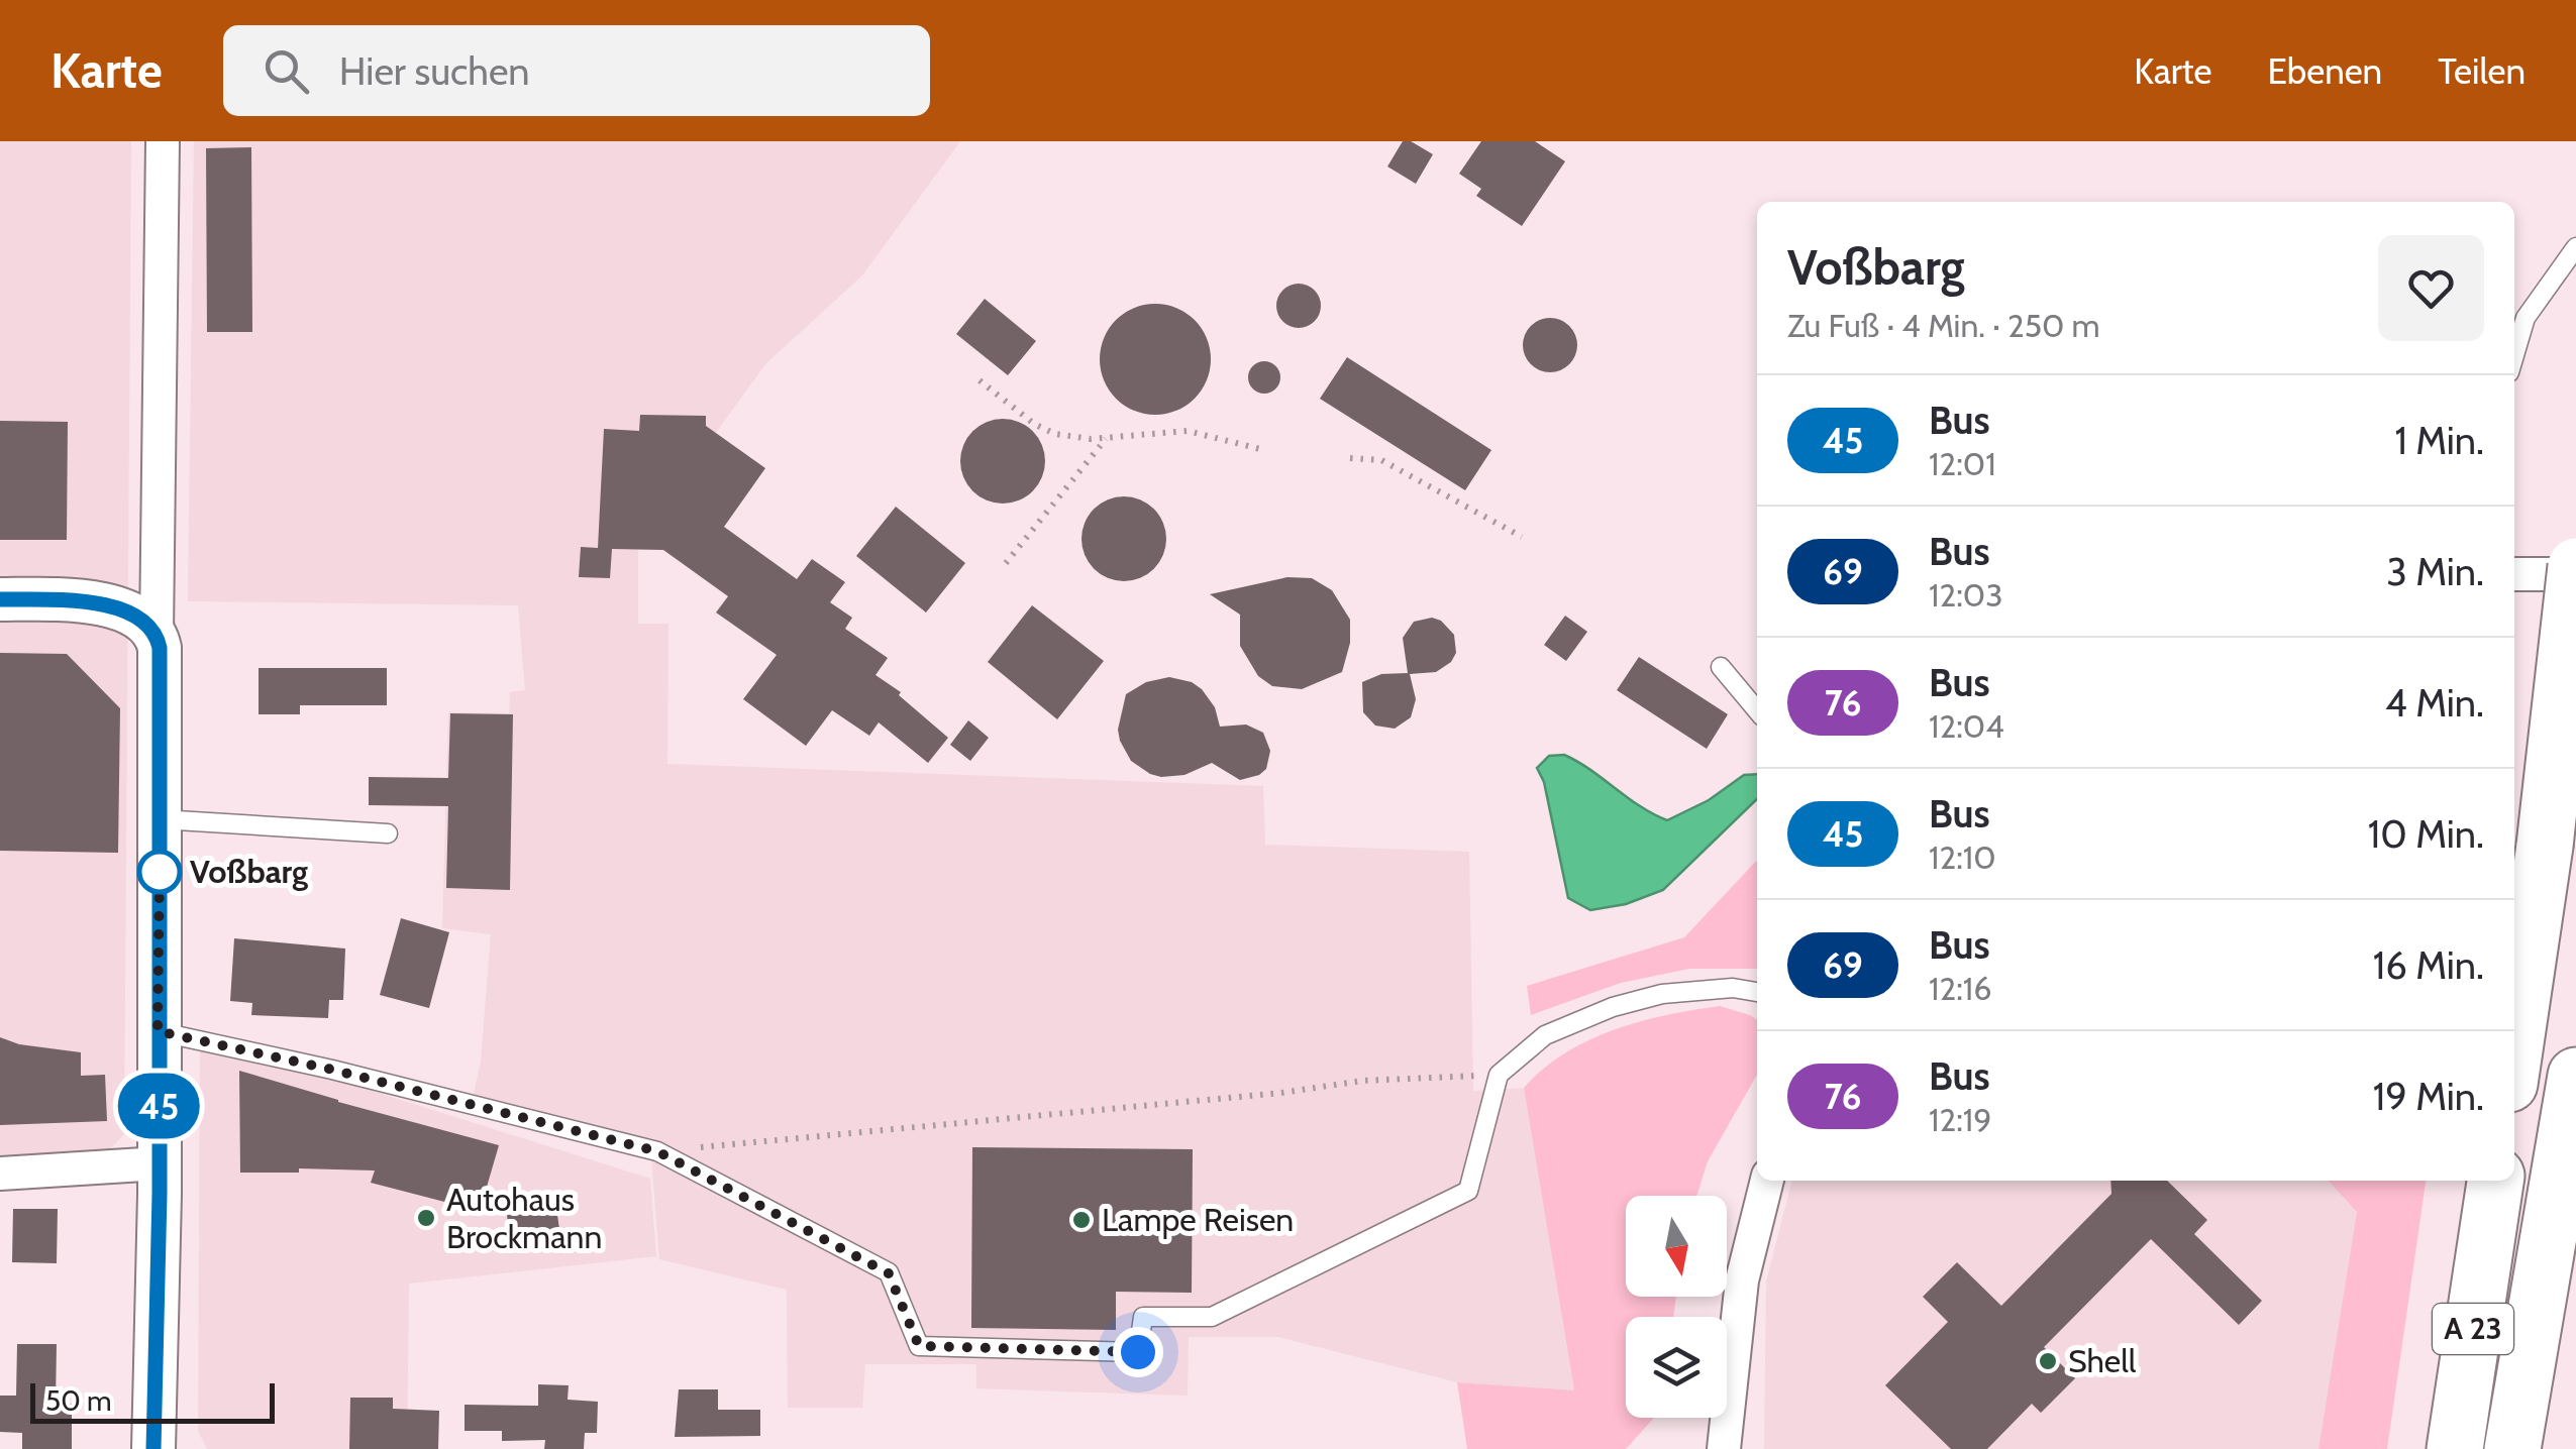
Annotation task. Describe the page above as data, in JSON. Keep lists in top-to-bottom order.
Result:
{
  "streets": {
    "highway": ["A 23"]
  },
  "places": [
    "Voßbarg",
    "Autohaus Brockmann",
    "Lampe Reisen",
    "Shell"
  ],
  "lines": ["bus line 45"],
  "scale_bar": "50 m",
  "north": "bottom",
  "page": {
    "header": "Karte",
    "search": "Hier suchen",
    "nav": ["Karte", "Ebenen", "Teilen"],
    "on_map": "45",
    "heading": ["Voßbarg", "Zu Fuß · 4 Min. · 250 m"],
    "list": [
      {
        "mark": "45",
        "name": "Bus",
        "note": "12:01",
        "value": "1 Min."
      },
      {
        "mark": "69",
        "name": "Bus",
        "note": "12:03",
        "value": "3 Min."
      },
      {
        "mark": "76",
        "name": "Bus",
        "note": "12:04",
        "value": "4 Min."
      },
      {
        "mark": "45",
        "name": "Bus",
        "note": "12:10",
        "value": "10 Min."
      },
      {
        "mark": "69",
        "name": "Bus",
        "note": "12:16",
        "value": "16 Min."
      },
      {
        "mark": "76",
        "name": "Bus",
        "note": "12:19",
        "value": "19 Min."
      }
    ],
    "scale": "50 m"
  }
}
